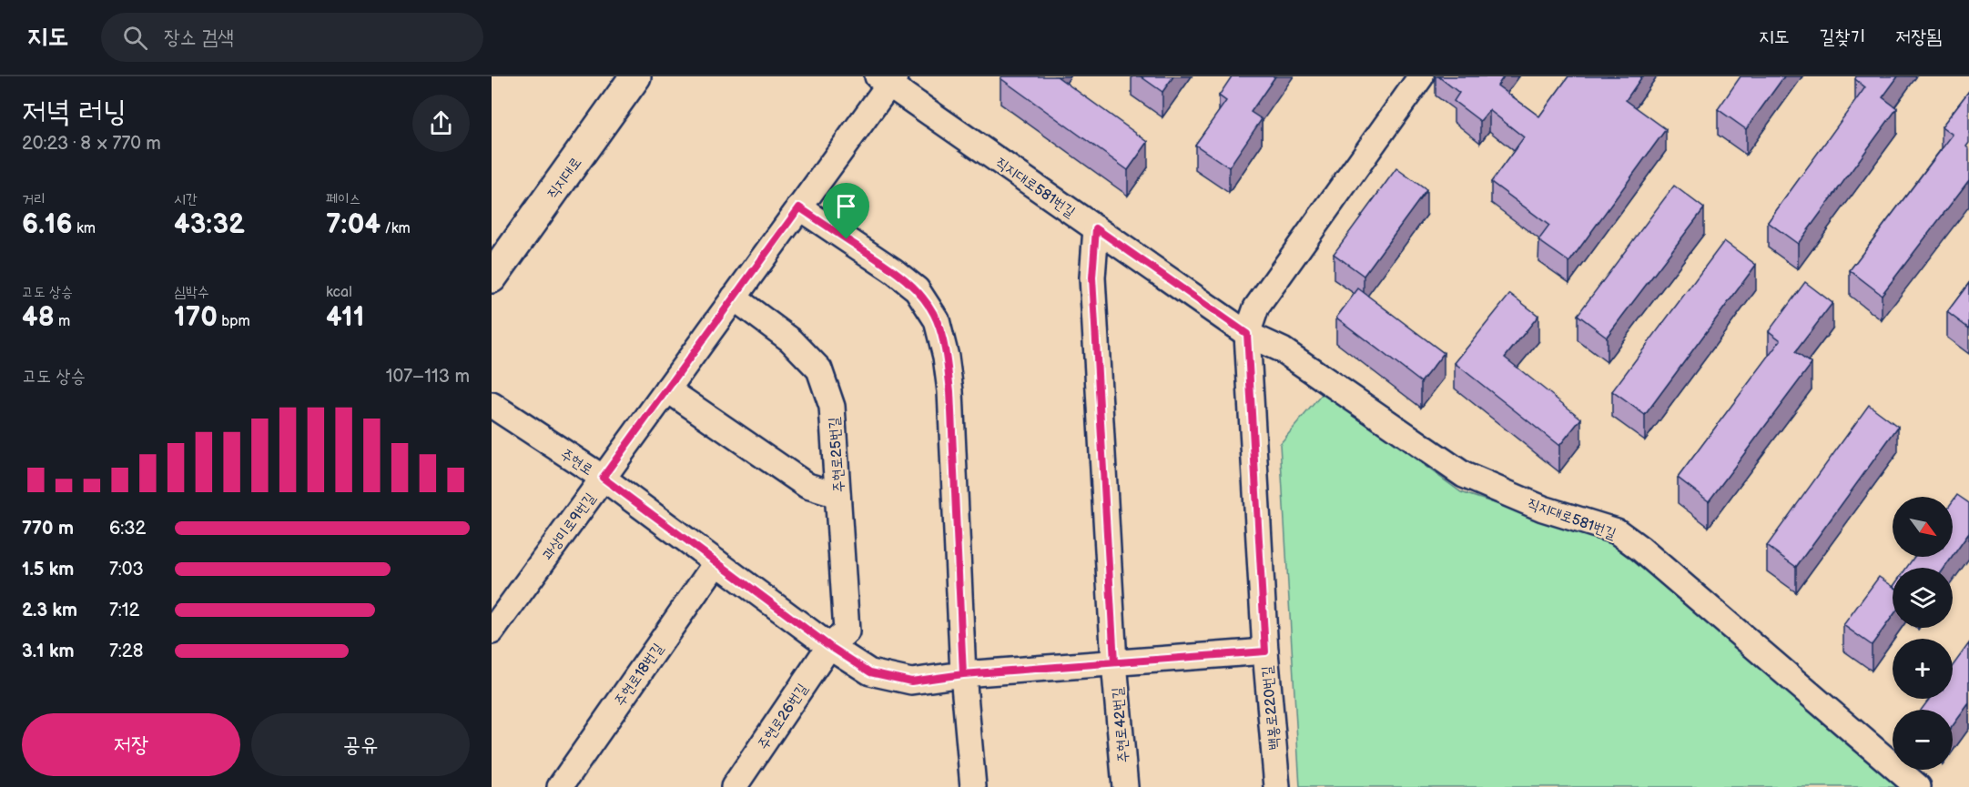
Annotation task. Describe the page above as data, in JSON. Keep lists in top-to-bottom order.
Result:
{
  "streets": {
    "street": [
      "직지대로",
      "직지대로581번길",
      "주현로25번길",
      "주현로",
      "과상미로9번길",
      "주현로18번길",
      "백봉로220번길",
      "주현로26번길",
      "주현로42번길"
    ]
  },
  "crossings": [
    ["직지대로581번길", "과상미로9번길"],
    ["직지대로581번길", "백봉로220번길"],
    ["직지대로581번길", "주현로42번길"],
    ["주현로25번길", "주현로"],
    ["주현로25번길", "과상미로9번길"],
    ["주현로25번길", "주현로26번길"],
    ["주현로", "과상미로9번길"],
    ["주현로", "주현로18번길"],
    ["주현로", "백봉로220번길"],
    ["주현로", "주현로26번길"],
    ["주현로", "주현로42번길"]
  ],
  "north": "bottom right",
  "page": {
    "header": "지도",
    "search": "장소 검색",
    "nav": ["지도", "길찾기", "저장됨"],
    "heading": ["저녁 러닝", "20:23 · 8 × 770 m"],
    "stats": [
      ["거리", "6.16 km"],
      ["시간", "43:32"],
      ["페이스", "7:04 /km"],
      ["고도 상승", "48 m"],
      ["심박수", "170 bpm"],
      ["kcal", "411"]
    ],
    "chart": ["고도 상승", "107–113 m"],
    "map_buttons": ["+", "−"],
    "list": [
      {
        "name": "770 m",
        "note": "6:32"
      },
      {
        "name": "1.5 km",
        "note": "7:03"
      },
      {
        "name": "2.3 km",
        "note": "7:12"
      },
      {
        "name": "3.1 km",
        "note": "7:28"
      }
    ],
    "buttons": ["저장", "공유"]
  }
}
